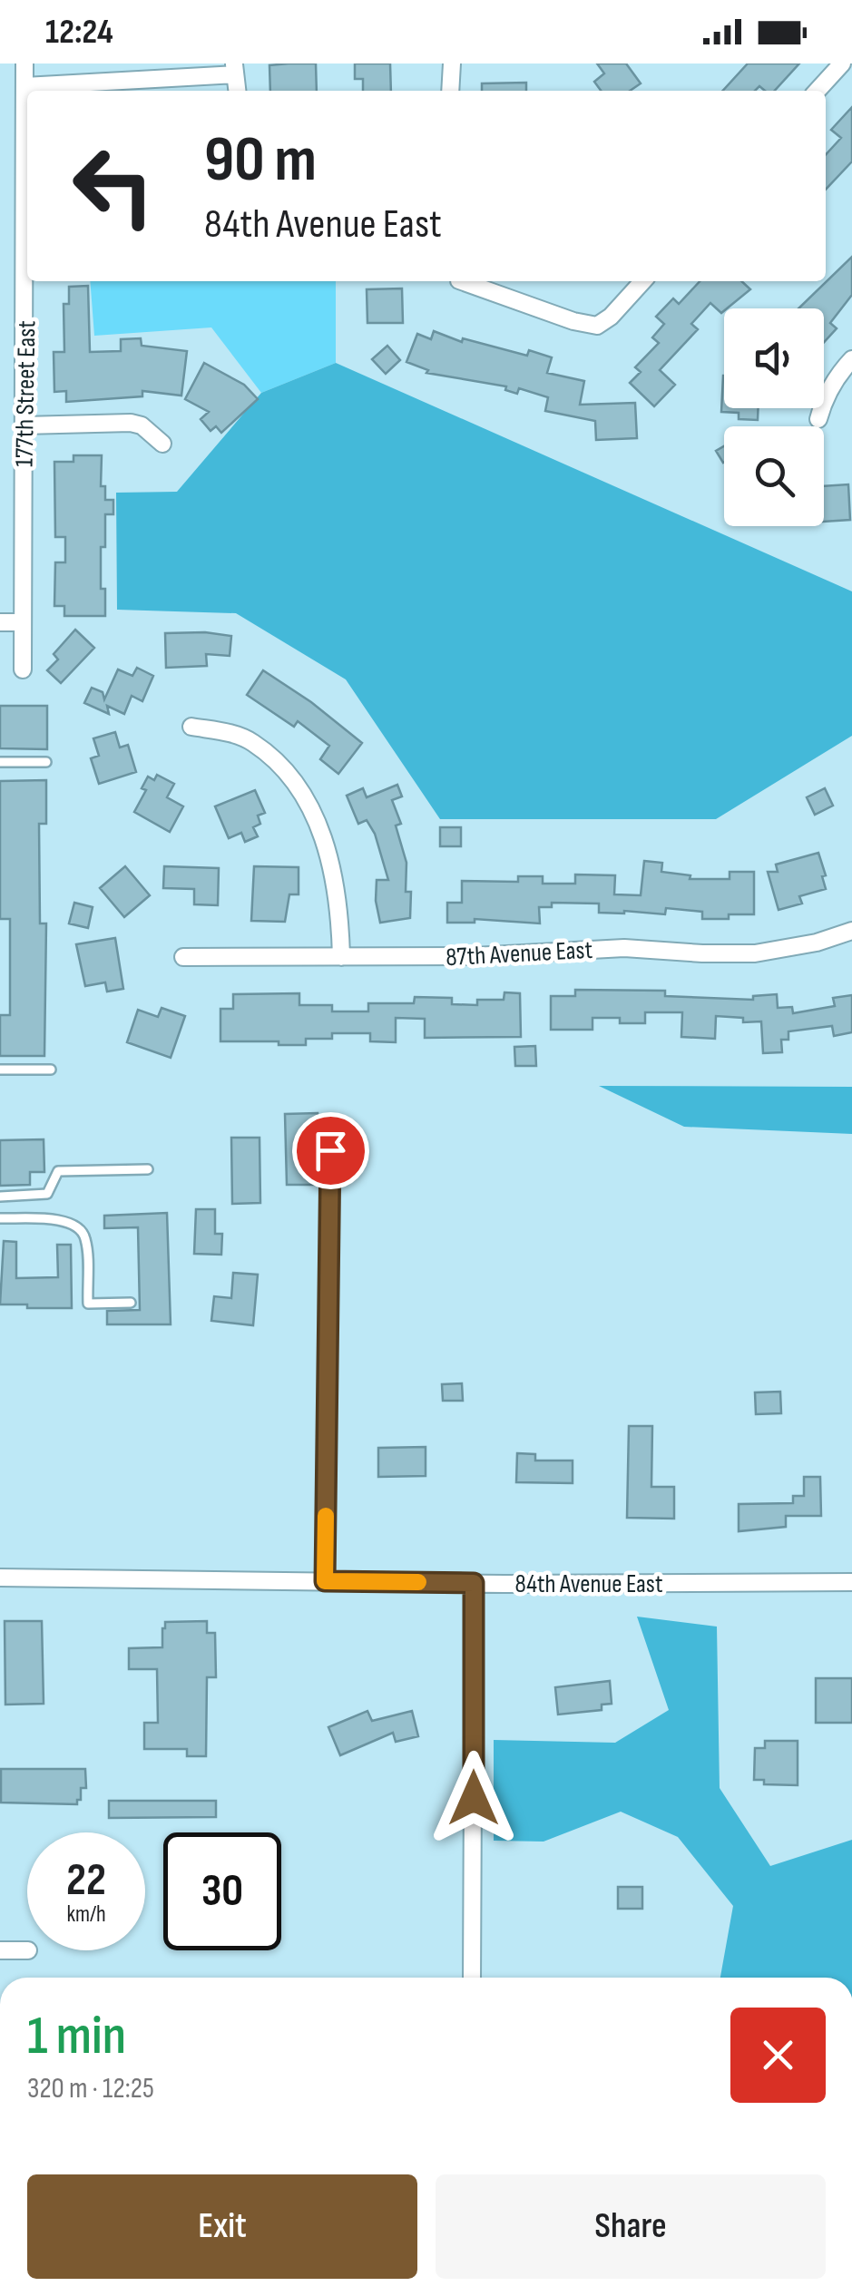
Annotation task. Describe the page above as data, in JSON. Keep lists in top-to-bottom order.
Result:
{
  "streets": {
    "street": ["177th Street East", "87th Avenue East", "84th Avenue East"]
  },
  "page": {
    "status": "12:24",
    "turn": ["90 m", "84th Avenue East"],
    "speed": "22 km/h",
    "limit": "30",
    "heading": ["1 min", "320 m · 12:25"],
    "buttons": ["Exit", "Share"]
  }
}
